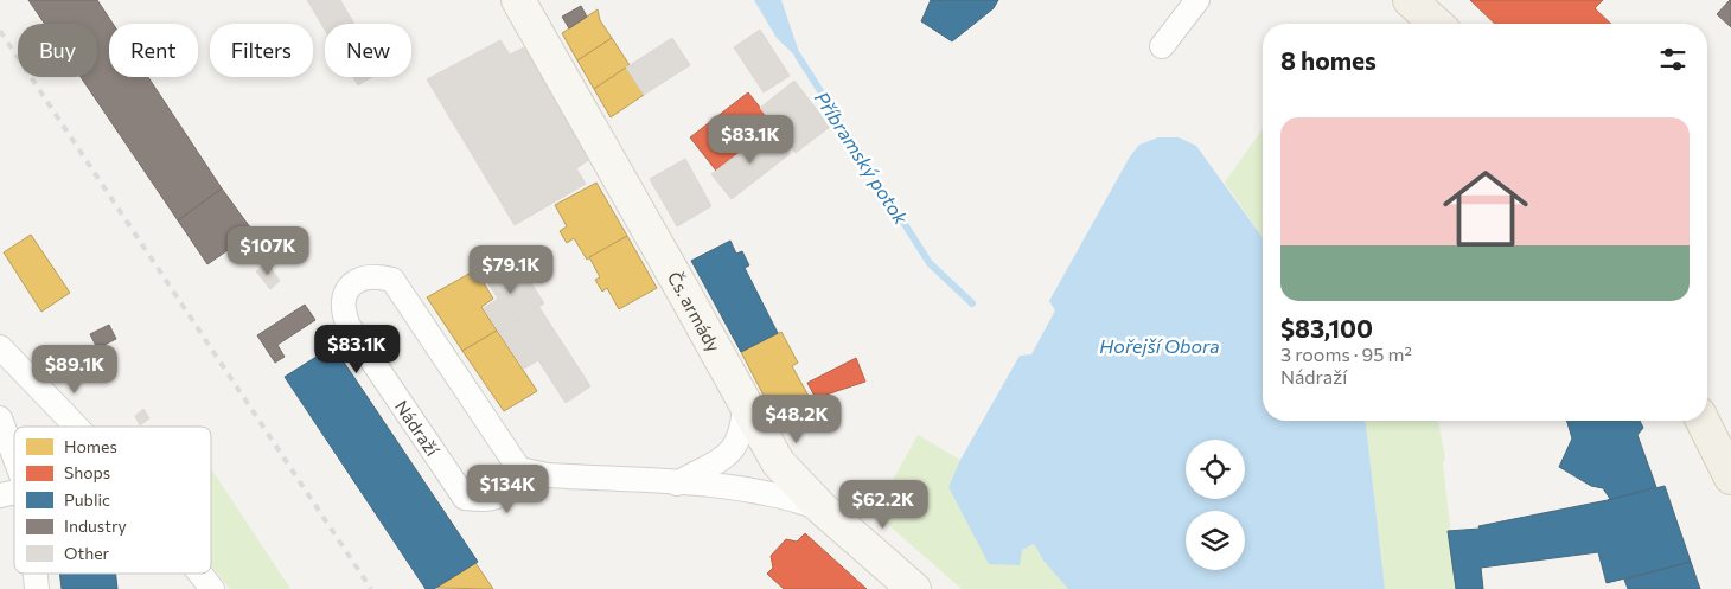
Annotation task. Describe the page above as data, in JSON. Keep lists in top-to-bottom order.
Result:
{
  "streets": {
    "street": ["Čs. armády", "Nádraží"]
  },
  "water": ["Příbramský potok", "Hořejší Obora"],
  "legend": [
    "Homes",
    "Shops",
    "Public",
    "Industry",
    "Other"
  ],
  "page": {
    "chip": [
      "Buy",
      "Rent",
      "Filters",
      "New"
    ],
    "heading": "8 homes",
    "list": [
      {
        "name": "$83,100",
        "note": "3 rooms · 95 m² · Nádraží"
      }
    ],
    "price": [
      "$83.1K",
      "$107K",
      "$79.1K",
      "$83.1K",
      "$89.1K",
      "$48.2K",
      "$134K",
      "$62.2K"
    ]
  }
}
